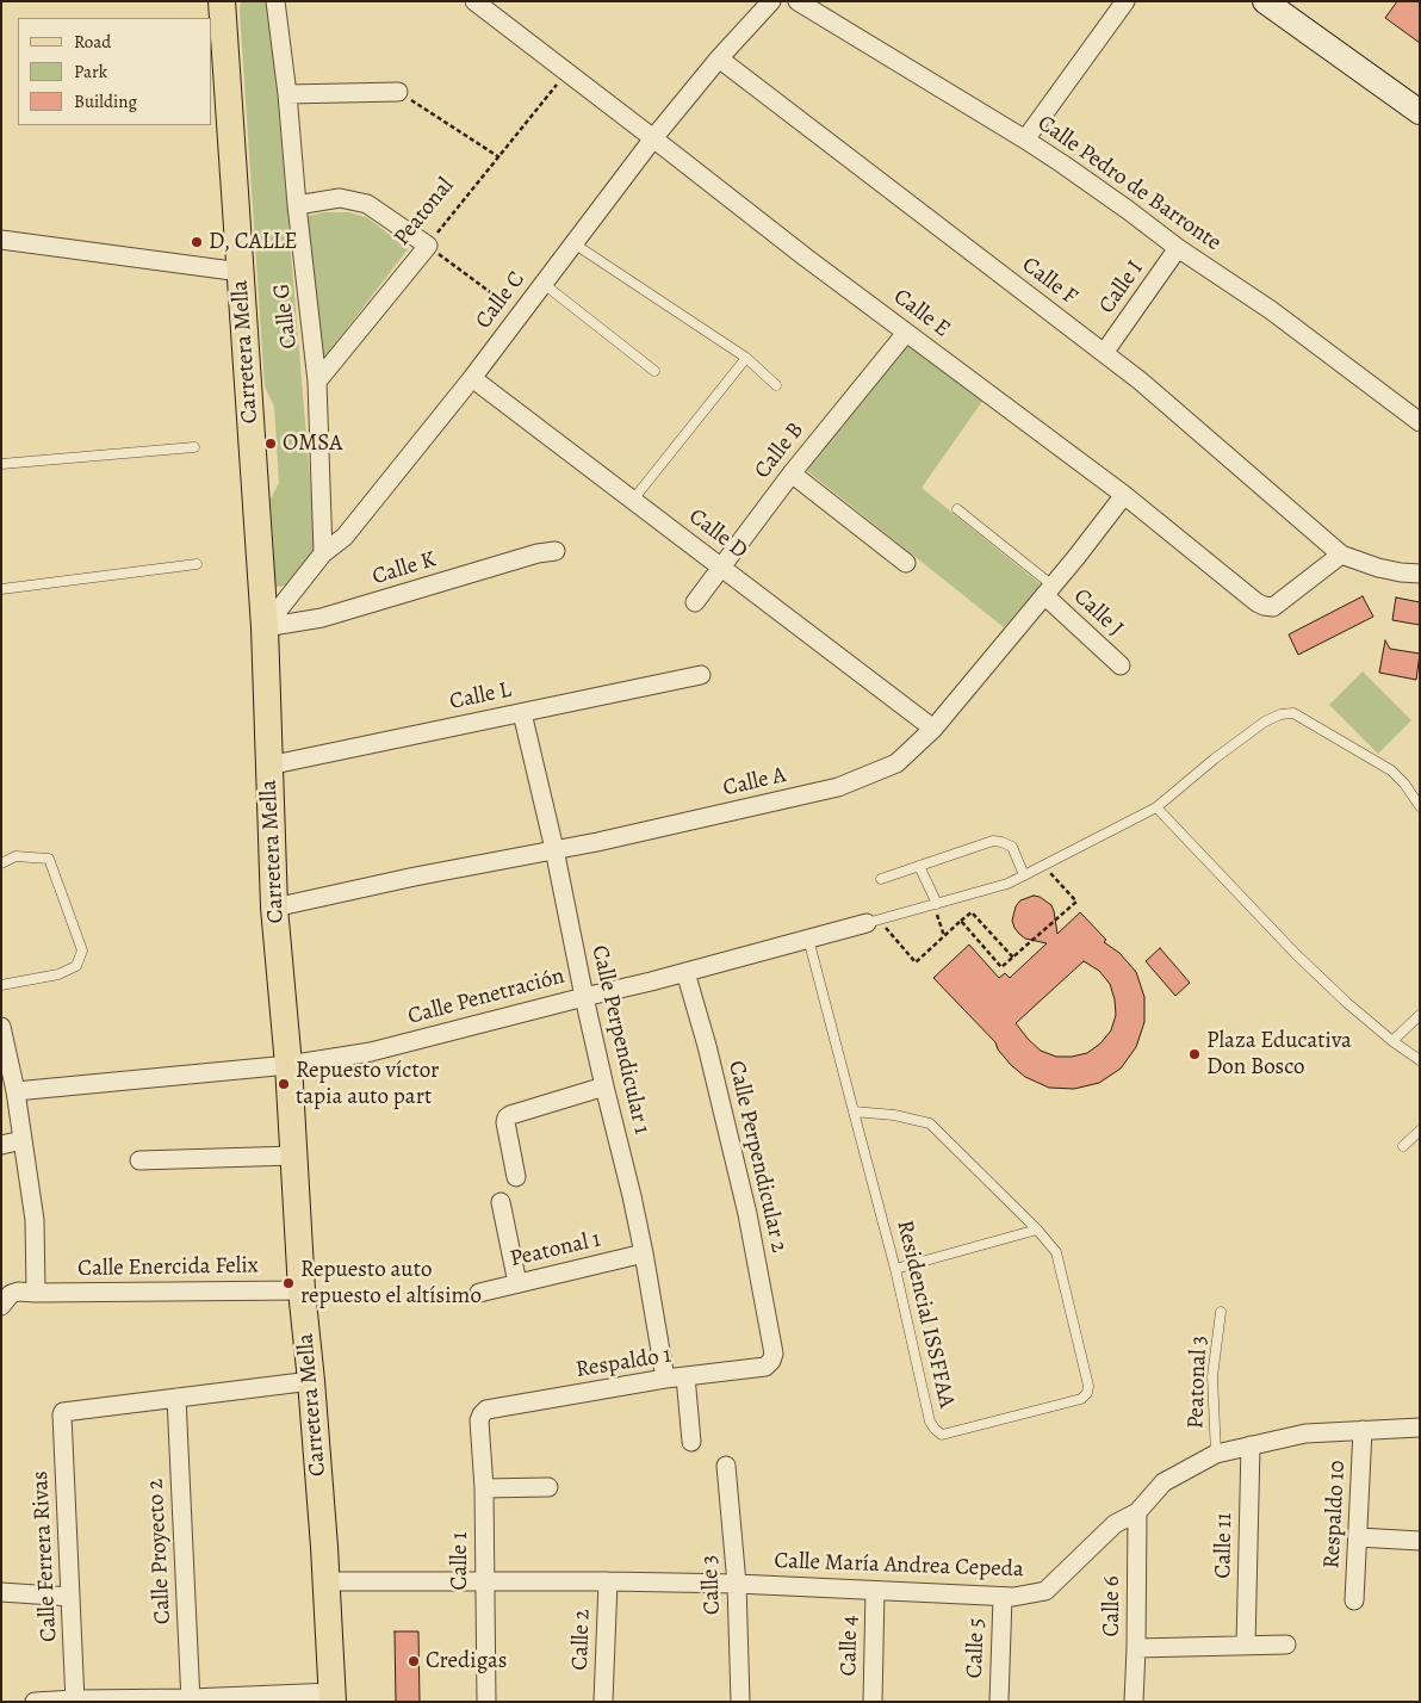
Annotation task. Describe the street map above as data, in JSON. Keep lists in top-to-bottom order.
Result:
{
  "streets": {
    "main road": ["Carretera Mella"],
    "street": [
      "Calle Pedro de Barronte",
      "Peatonal",
      "Calle F",
      "Calle I",
      "Calle C",
      "Calle E",
      "Calle G",
      "Calle B",
      "Calle D",
      "Calle K",
      "Calle J",
      "Calle L",
      "Calle A",
      "Calle Penetración",
      "Calle Perpendicular 1",
      "Calle Perpendicular 2",
      "Peatonal 1",
      "Calle Enercida Felix",
      "Respaldo 1",
      "Respaldo 10",
      "Calle 11",
      "Calle Proyecto 2",
      "Calle Ferrera Rivas",
      "Calle 1",
      "Calle María Andrea Cepeda",
      "Calle 3",
      "Calle 6",
      "Calle 2",
      "Calle 4",
      "Calle 5"
    ],
    "lane": ["Residencial ISSFFAA", "Peatonal 3"]
  },
  "crossings": [
    ["Calle Pedro de Barronte", "Calle I"],
    ["Peatonal", "Calle E"],
    ["Peatonal", "Calle G"],
    ["Calle F", "Calle I"],
    ["Calle F", "Calle C"],
    ["Calle F", "Calle E"],
    ["Calle C", "Calle E"],
    ["Calle C", "Calle G"],
    ["Calle C", "Carretera Mella"],
    ["Calle C", "Calle D"],
    ["Calle C", "Calle K"],
    ["Calle E", "Calle B"],
    ["Calle E", "Calle A"],
    ["Carretera Mella", "Calle K"],
    ["Carretera Mella", "Calle L"],
    ["Carretera Mella", "Calle A"],
    ["Carretera Mella", "Calle Penetración"],
    ["Carretera Mella", "Calle Enercida Felix"],
    ["Carretera Mella", "Calle María Andrea Cepeda"],
    ["Calle B", "Calle D"],
    ["Calle D", "Calle A"],
    ["Calle J", "Calle A"],
    ["Calle L", "Calle Perpendicular 1"],
    ["Calle A", "Calle Perpendicular 1"],
    ["Calle Penetración", "Calle Perpendicular 1"],
    ["Calle Penetración", "Calle Perpendicular 2"],
    ["Calle Penetración", "Residencial ISSFFAA"],
    ["Calle Perpendicular 1", "Peatonal 1"],
    ["Calle Perpendicular 1", "Respaldo 1"],
    ["Calle Perpendicular 2", "Respaldo 1"],
    ["Respaldo 1", "Calle 1"],
    ["Peatonal 3", "Calle María Andrea Cepeda"],
    ["Respaldo 10", "Calle María Andrea Cepeda"],
    ["Calle 11", "Calle María Andrea Cepeda"],
    ["Calle Proyecto 2", "Calle Ferrera Rivas"],
    ["Calle 1", "Calle María Andrea Cepeda"],
    ["Calle María Andrea Cepeda", "Calle 3"],
    ["Calle María Andrea Cepeda", "Calle 6"],
    ["Calle María Andrea Cepeda", "Calle 2"],
    ["Calle María Andrea Cepeda", "Calle 4"],
    ["Calle María Andrea Cepeda", "Calle 5"]
  ],
  "places": [
    "D, CALLE",
    "OMSA",
    "Plaza Educativa Don Bosco",
    "Repuesto víctor tapia auto part",
    "Repuesto auto repuesto el altísimo",
    "Credigas"
  ],
  "legend": ["Road", "Park", "Building"]
}
